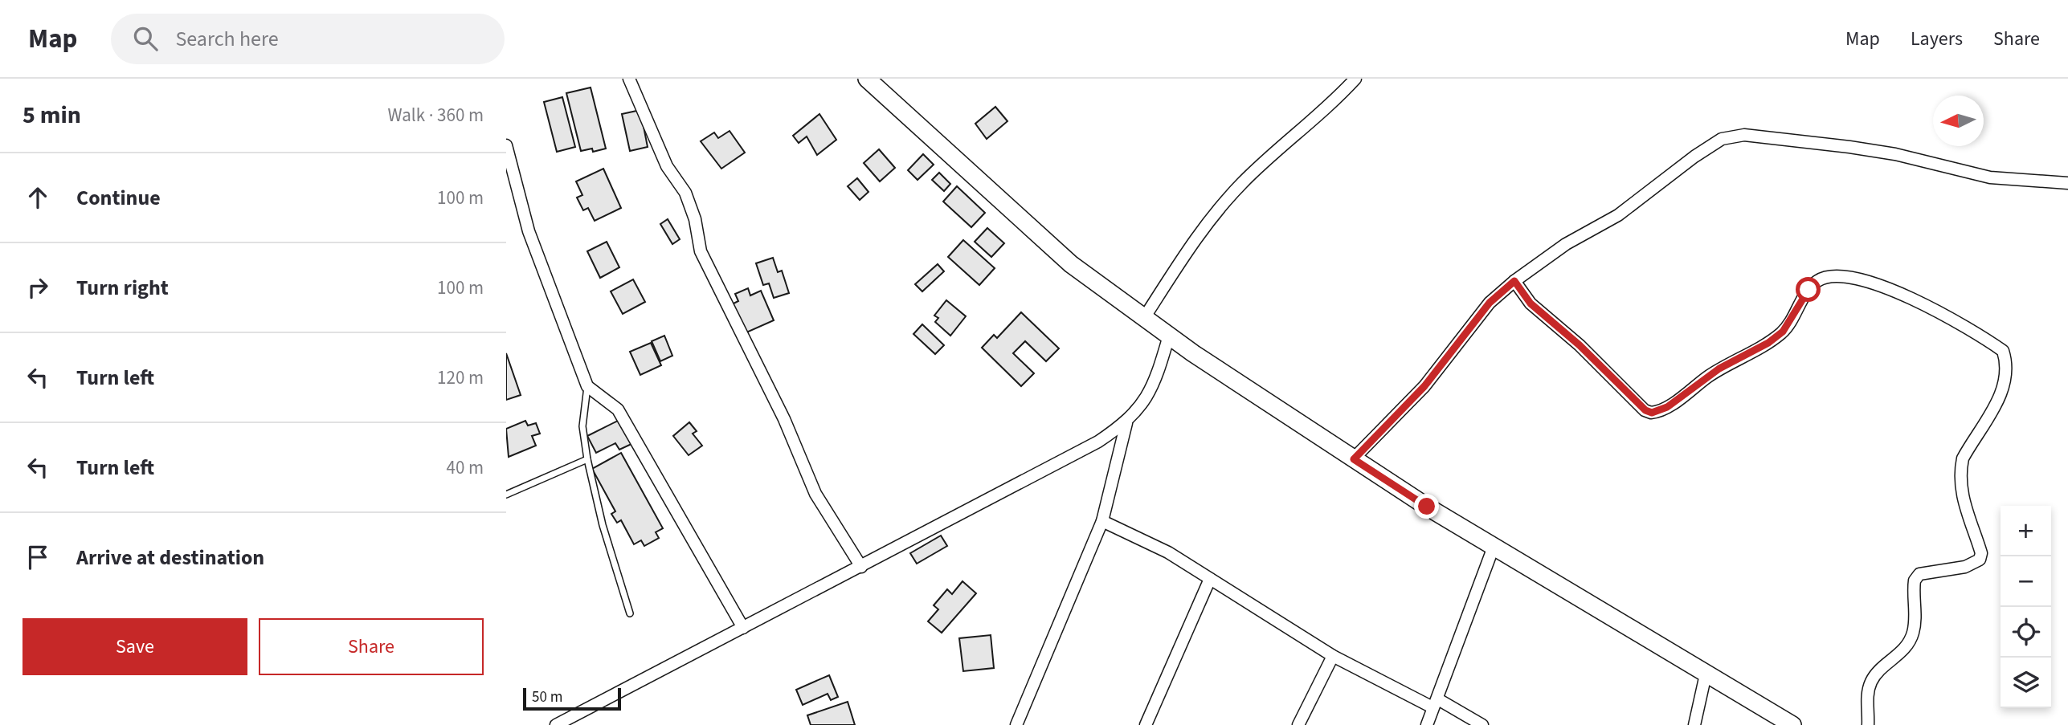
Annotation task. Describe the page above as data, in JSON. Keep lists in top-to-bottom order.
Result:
{
  "scale_bar": "50 m",
  "north": "left",
  "page": {
    "header": "Map",
    "search": "Search here",
    "nav": ["Map", "Layers", "Share"],
    "heading": ["5 min", "Walk · 360 m"],
    "list": [
      ["Continue", "100 m"],
      ["Turn right", "100 m"],
      ["Turn left", "120 m"],
      ["Turn left", "40 m"],
      "Arrive at destination"
    ],
    "map_buttons": ["+", "−"],
    "buttons": ["Save", "Share"],
    "scale": "50 m"
  }
}
